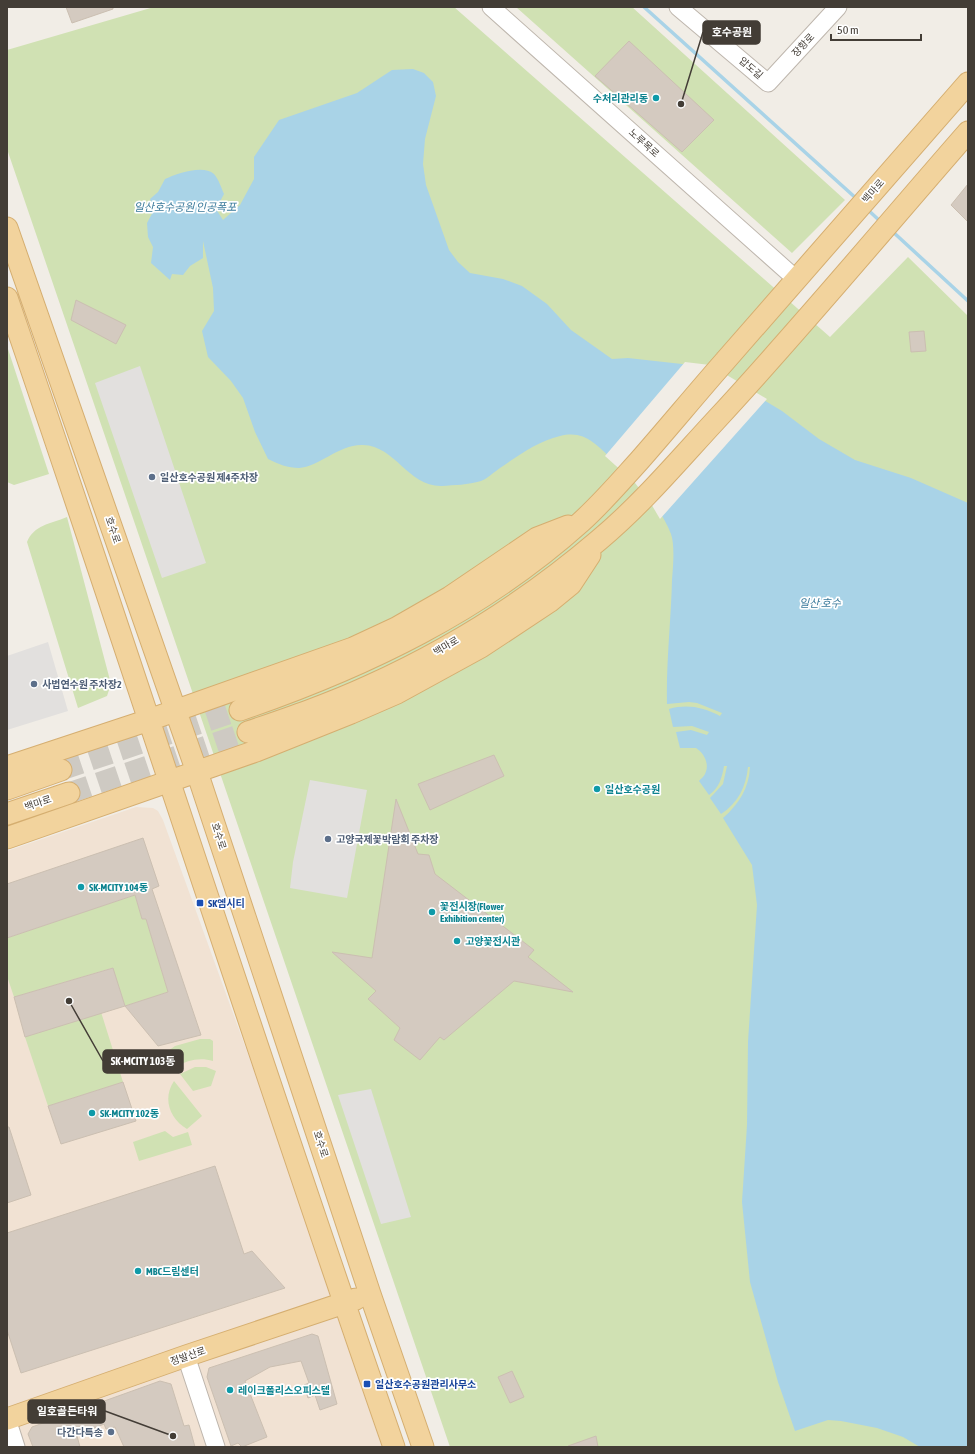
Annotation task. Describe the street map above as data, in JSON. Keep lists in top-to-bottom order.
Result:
{
  "streets": {
    "main road": ["백마로", "호수로", "정발산로"],
    "street": ["장항로", "압도길", "노루목로"]
  },
  "crossings": [
    ["장항로", "압도길"],
    ["노루목로", "백마로"],
    ["호수로", "정발산로"]
  ],
  "water": ["일산호수공원 인공폭포", "일산 호수"],
  "places": {
    "other": [
      "수처리관리동",
      "호수공원",
      "일산호수공원 제4주차장",
      "사법연수원 주차장2",
      "일산호수공원",
      "고양국제꽃박람회 주차장",
      "SK-MCITY 104동",
      "꽃전시장(Flower Exhibition center)",
      "고양꽃전시관",
      "SK-MCITY 103동",
      "SK-MCITY 102동",
      "MBC드림센터",
      "레이크폴리스오피스텔",
      "다간다특송",
      "일호골든타워"
    ],
    "transit": ["SK엠시티", "일산호수공원관리사무소"]
  },
  "scale_bar": "50 m"
}
